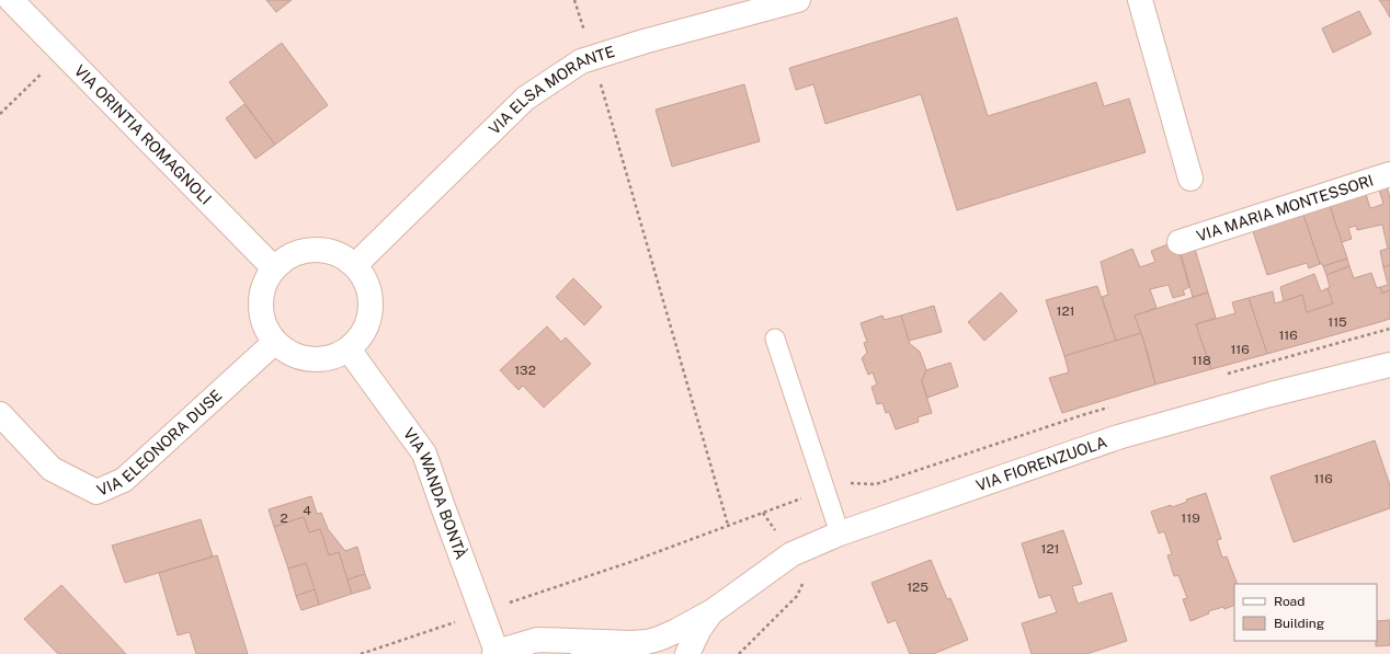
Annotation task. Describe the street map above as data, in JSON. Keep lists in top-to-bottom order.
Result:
{
  "streets": {
    "street": [
      "VIA ELSA MORANTE",
      "VIA ORINTIA ROMAGNOLI",
      "VIA MARIA MONTESSORI",
      "VIA ELEONORA DUSE",
      "VIA FIORENZUOLA",
      "VIA WANDA BONTÀ"
    ]
  },
  "crossings": [
    ["VIA ELSA MORANTE", "VIA ORINTIA ROMAGNOLI"],
    ["VIA ELSA MORANTE", "VIA ELEONORA DUSE"],
    ["VIA ELSA MORANTE", "VIA WANDA BONTÀ"],
    ["VIA ORINTIA ROMAGNOLI", "VIA ELEONORA DUSE"],
    ["VIA ORINTIA ROMAGNOLI", "VIA WANDA BONTÀ"],
    ["VIA ELEONORA DUSE", "VIA WANDA BONTÀ"]
  ],
  "house_numbers": [
    "121",
    "115",
    "116",
    "116",
    "118",
    "132",
    "116",
    "4",
    "2",
    "119",
    "121",
    "125"
  ],
  "legend": ["Road", "Building"]
}
